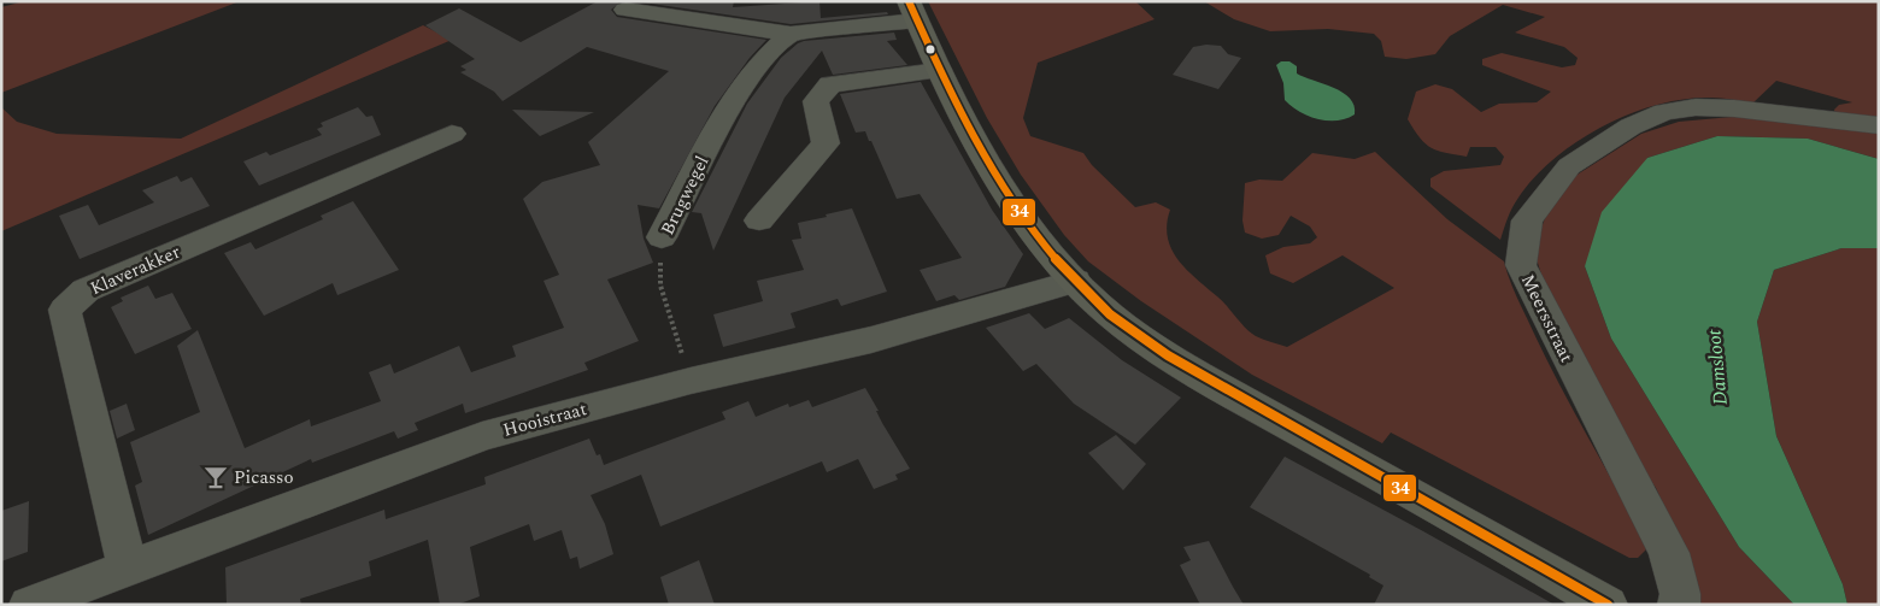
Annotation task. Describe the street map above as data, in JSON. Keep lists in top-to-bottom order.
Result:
{
  "streets": {
    "street": [
      "Brugwegel",
      "Klaverakker",
      "Meersstraat",
      "Hooistraat"
    ]
  },
  "crossings": [
    ["Brugwegel", "Hooistraat"],
    ["Klaverakker", "Hooistraat"]
  ],
  "water": ["Damsloot"],
  "places": {
    "bar": ["Picasso"]
  },
  "lines": ["transit line 34"]
}
